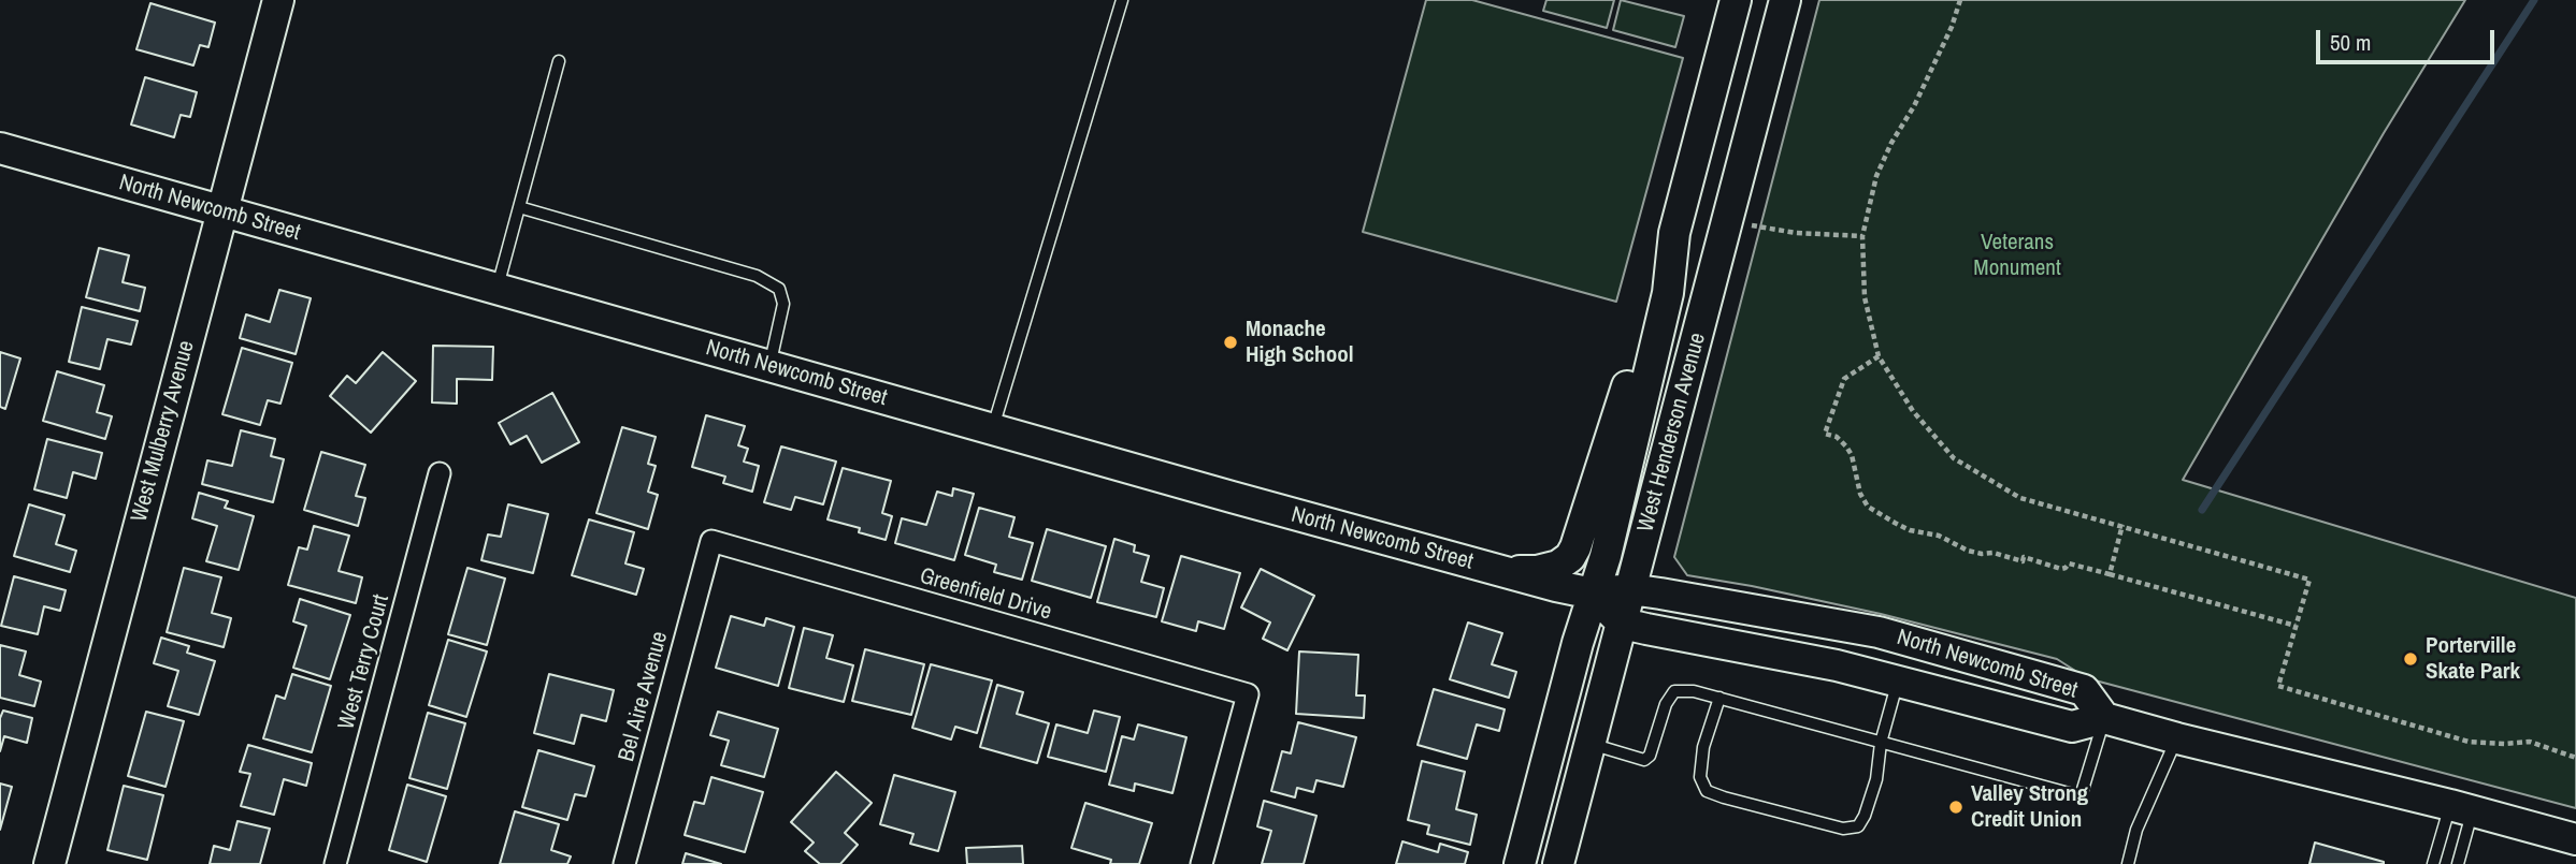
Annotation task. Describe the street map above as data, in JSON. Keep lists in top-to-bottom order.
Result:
{
  "streets": {
    "main road": ["North Newcomb Street", "West Mulberry Avenue", "West Henderson Avenue"],
    "street": ["Greenfield Drive", "West Terry Court", "Bel Aire Avenue"]
  },
  "crossings": [
    ["North Newcomb Street", "West Mulberry Avenue"],
    ["North Newcomb Street", "West Henderson Avenue"],
    ["Greenfield Drive", "Bel Aire Avenue"]
  ],
  "parks": ["Veterans Monument"],
  "places": ["Monache High School", "Porterville Skate Park", "Valley Strong Credit Union"],
  "scale_bar": "50 m"
}
